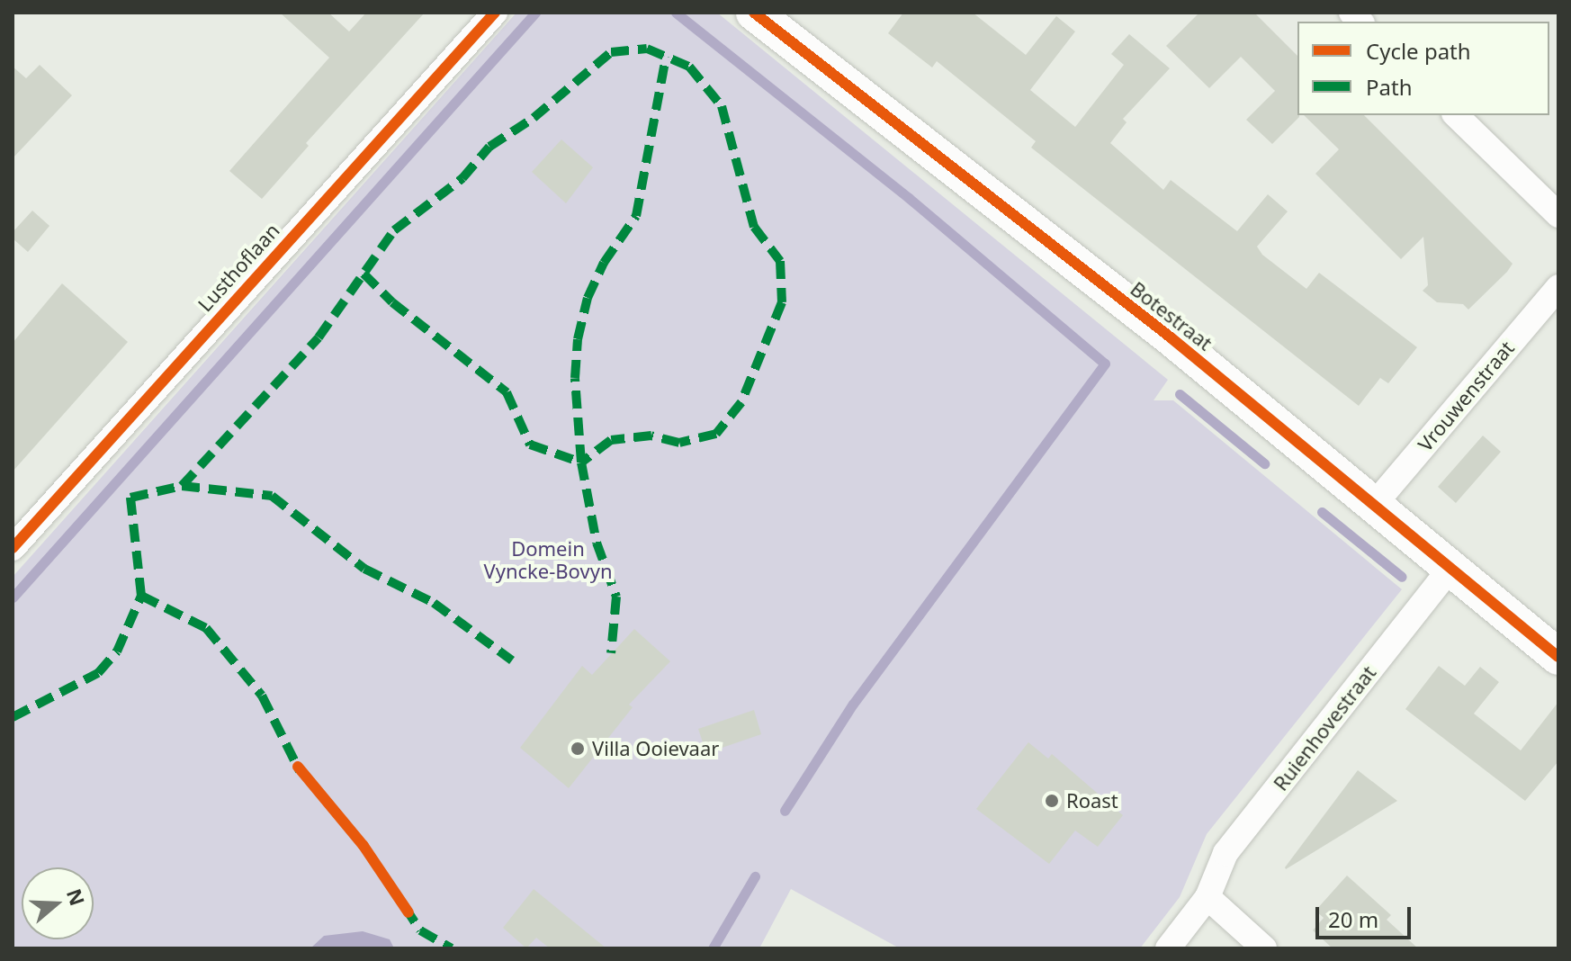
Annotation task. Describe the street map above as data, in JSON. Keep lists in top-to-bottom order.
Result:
{
  "streets": {
    "street": [
      "Lusthoflaan",
      "Botestraat",
      "Vrouwenstraat",
      "Ruienhovestraat"
    ]
  },
  "crossings": [
    ["Botestraat", "Vrouwenstraat"],
    ["Botestraat", "Ruienhovestraat"]
  ],
  "parks": ["Domein Vyncke-Bovyn"],
  "places": ["Villa Ooievaar", "Roast"],
  "legend": ["Cycle path", "Path"],
  "scale_bar": "20 m",
  "north": "right"
}
